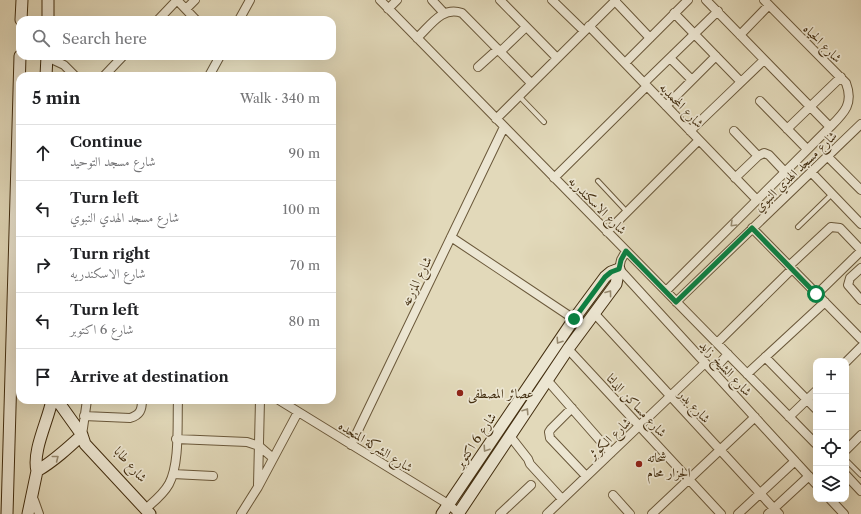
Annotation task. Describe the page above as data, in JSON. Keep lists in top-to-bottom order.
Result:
{
  "streets": {
    "street": [
      "شارع الحياه",
      "شارع المحمديه",
      "شارع مسجد الهدي النبوي",
      "شارع الاسكندريه",
      "شارع المزرعه",
      "شارع الشيخ زايد",
      "شارع مساكن الدلتا",
      "شارع بدر",
      "شارع الكوثر",
      "شارع 6 اكتوبر",
      "شارع الشركة المتحده",
      "شارع طابا"
    ]
  },
  "crossings": [
    ["شارع الحياه", "شارع مسجد الهدي النبوي"],
    ["شارع المحمديه", "شارع مسجد الهدي النبوي"],
    ["شارع مسجد الهدي النبوي", "شارع الاسكندريه"],
    ["شارع الاسكندريه", "شارع المزرعه"],
    ["شارع الاسكندريه", "شارع 6 اكتوبر"],
    ["شارع المزرعه", "شارع الشركة المتحده"],
    ["شارع الشيخ زايد", "شارع الكوثر"],
    ["شارع الشيخ زايد", "شارع 6 اكتوبر"],
    ["شارع مساكن الدلتا", "شارع الكوثر"],
    ["شارع مساكن الدلتا", "شارع 6 اكتوبر"],
    ["شارع بدر", "شارع الكوثر"],
    ["شارع بدر", "شارع 6 اكتوبر"],
    ["شارع 6 اكتوبر", "شارع الشركة المتحده"]
  ],
  "places": ["عصائر المصطفى", "شحاته الجزار محام"],
  "page": {
    "search": "Search here",
    "heading": ["5 min", "Walk · 340 m"],
    "list": [
      ["Continue", "شارع مسجد التوحيد", "90 m"],
      ["Turn left", "شارع مسجد الهدي النبوي", "100 m"],
      ["Turn right", "شارع الاسكندريه", "70 m"],
      ["Turn left", "شارع 6 اكتوبر", "80 m"],
      "Arrive at destination"
    ],
    "map_buttons": ["+", "−"]
  }
}
